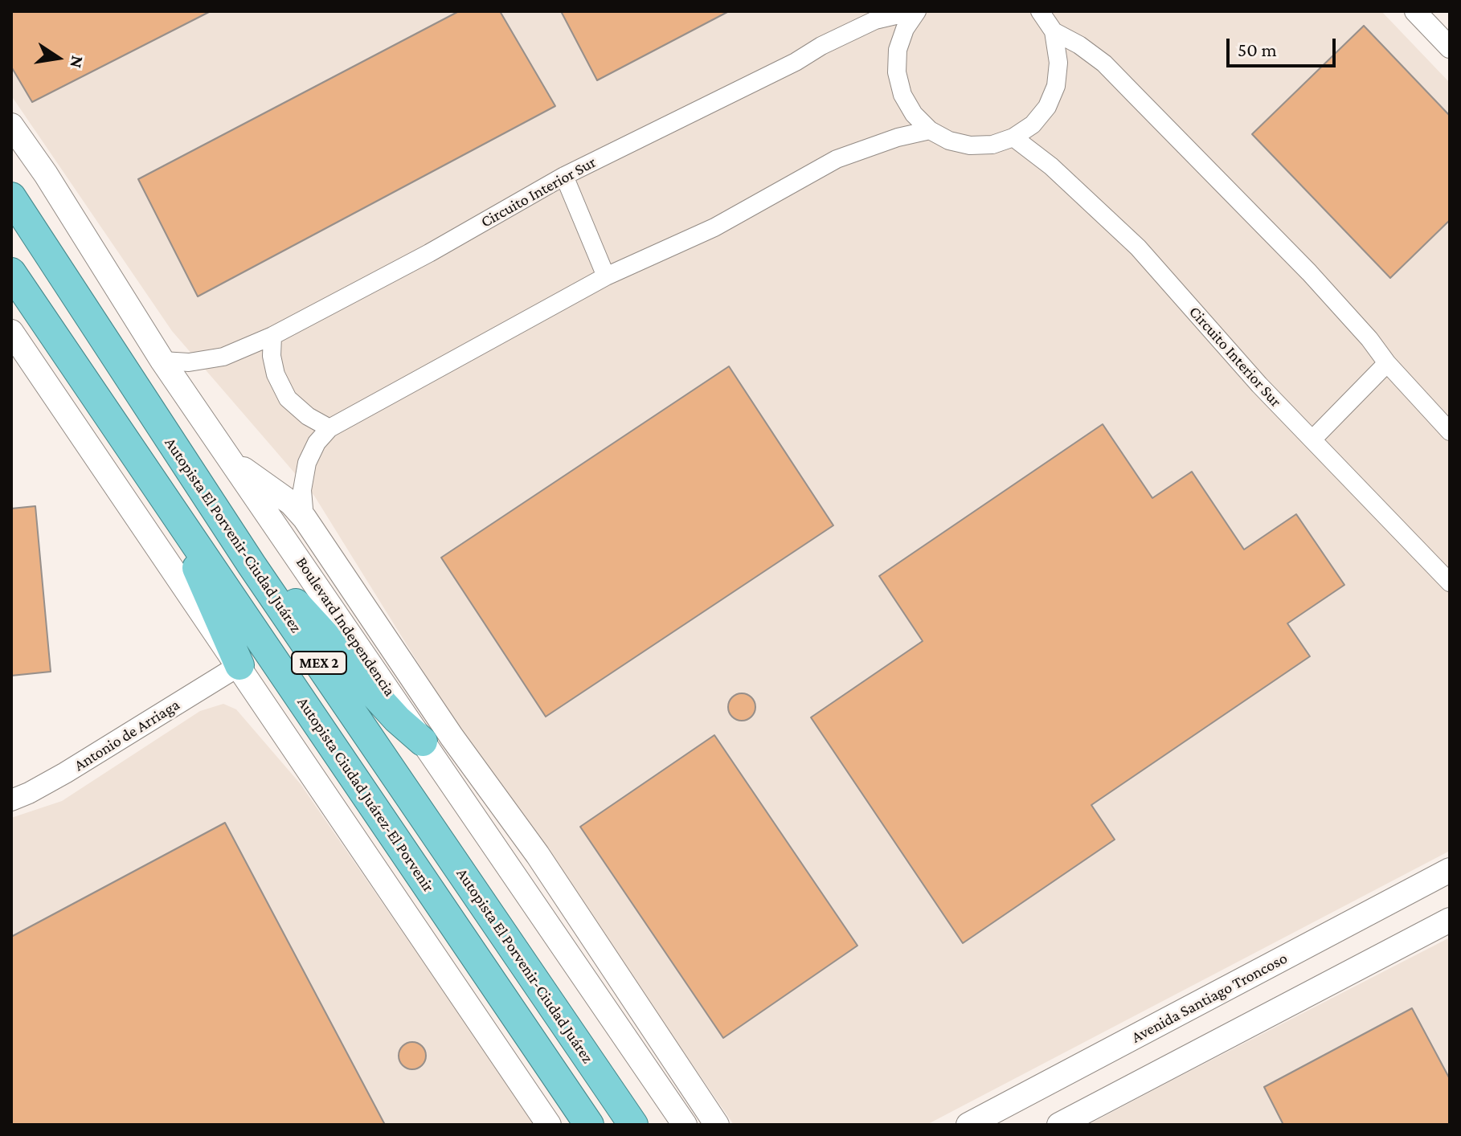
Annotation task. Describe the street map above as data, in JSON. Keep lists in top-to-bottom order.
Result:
{
  "streets": {
    "highway": ["Autopista El Porvenir-Ciudad Juárez", "MEX 2", "Autopista Ciudad Juárez-El Porvenir"],
    "main road": ["Boulevard Independencia", "Avenida Santiago Troncoso"],
    "street": ["Circuito Interior Sur", "Antonio de Arriaga"]
  },
  "crossings": [
    ["Circuito Interior Sur", "Boulevard Independencia"]
  ],
  "scale_bar": "50 m",
  "north": "right"
}
